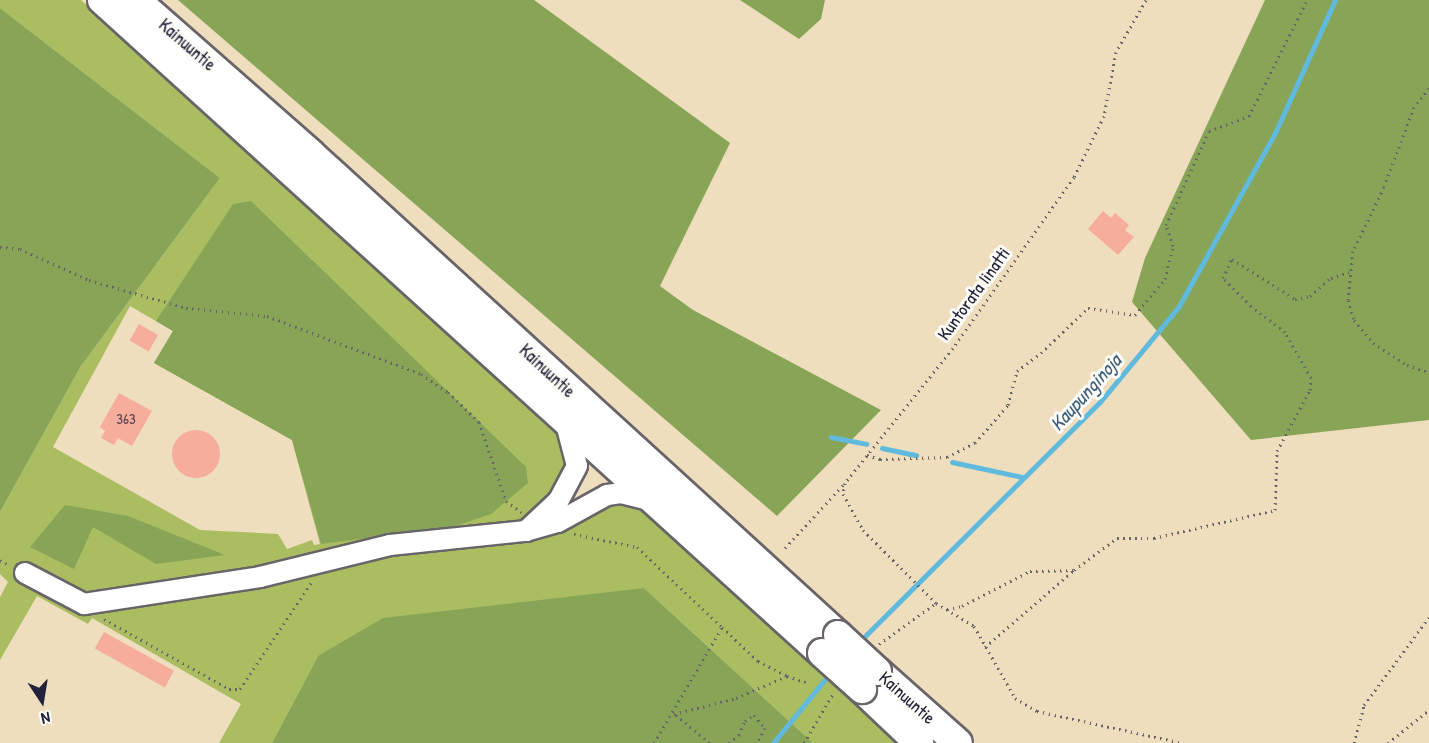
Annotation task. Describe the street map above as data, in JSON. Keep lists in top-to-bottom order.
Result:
{
  "streets": {
    "highway": ["Kainuuntie"],
    "path": ["Kuntorata Iinatti"]
  },
  "water": ["Kaupunginoja"],
  "house_numbers": ["363"],
  "north": "bottom"
}
